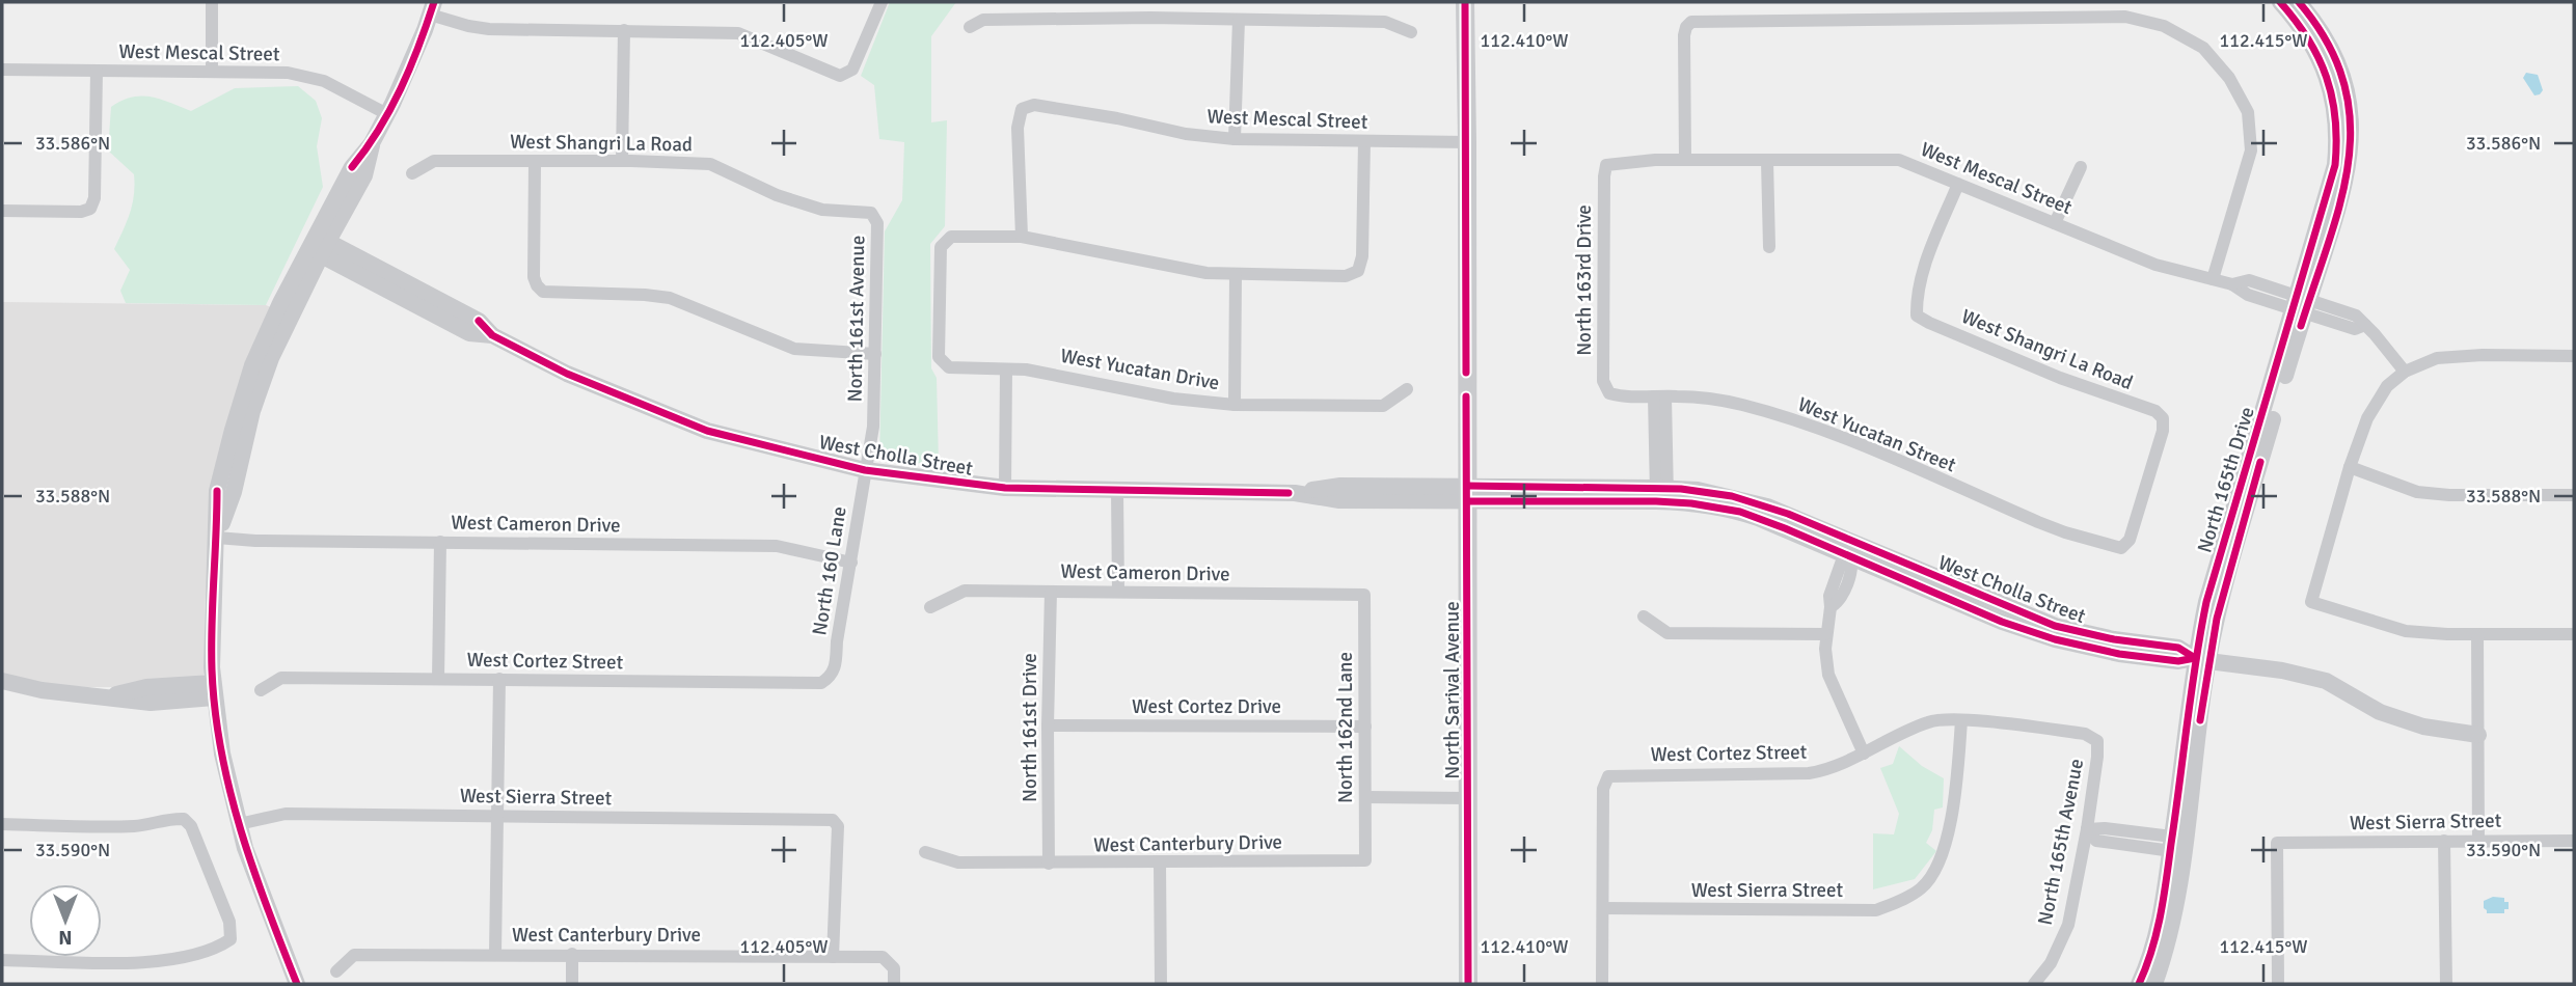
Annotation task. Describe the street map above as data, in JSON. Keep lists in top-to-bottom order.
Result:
{
  "streets": {
    "main road": ["North Sarival Avenue"],
    "street": [
      "West Mescal Street",
      "West Shangri La Road",
      "North 163rd Drive",
      "North 161st Avenue",
      "West Yucatan Drive",
      "West Yucatan Street",
      "West Cholla Street",
      "North 165th Drive",
      "West Cameron Drive",
      "North 160 Lane",
      "West Cortez Street",
      "West Cortez Drive",
      "North 161st Drive",
      "North 162nd Lane",
      "West Sierra Street",
      "North 165th Avenue",
      "West Canterbury Drive"
    ]
  },
  "crossings": [
    ["West Mescal Street", "West Shangri La Road"],
    ["West Mescal Street", "North 163rd Drive"],
    ["West Mescal Street", "West Yucatan Drive"],
    ["West Mescal Street", "North 165th Drive"],
    ["West Mescal Street", "North Sarival Avenue"],
    ["West Shangri La Road", "North 161st Avenue"],
    ["West Shangri La Road", "West Yucatan Street"],
    ["North 163rd Drive", "West Yucatan Street"],
    ["North 161st Avenue", "West Cholla Street"],
    ["North 161st Avenue", "North 160 Lane"],
    ["West Cholla Street", "North 165th Drive"],
    ["West Cholla Street", "North 160 Lane"],
    ["West Cholla Street", "North Sarival Avenue"],
    ["West Cameron Drive", "North 160 Lane"],
    ["West Cameron Drive", "North 161st Drive"],
    ["West Cameron Drive", "North 162nd Lane"],
    ["North 160 Lane", "West Cortez Street"],
    ["West Cortez Street", "West Sierra Street"],
    ["West Cortez Street", "North 165th Avenue"],
    ["West Cortez Drive", "North 161st Drive"],
    ["West Cortez Drive", "North 162nd Lane"],
    ["North 161st Drive", "West Canterbury Drive"],
    ["North 162nd Lane", "West Canterbury Drive"],
    ["West Sierra Street", "West Canterbury Drive"]
  ],
  "north": "bottom",
  "coordinates": [
    "112.405°W",
    "112.410°W",
    "112.415°W",
    "33.586°N",
    "33.588°N",
    "33.590°N"
  ]
}
